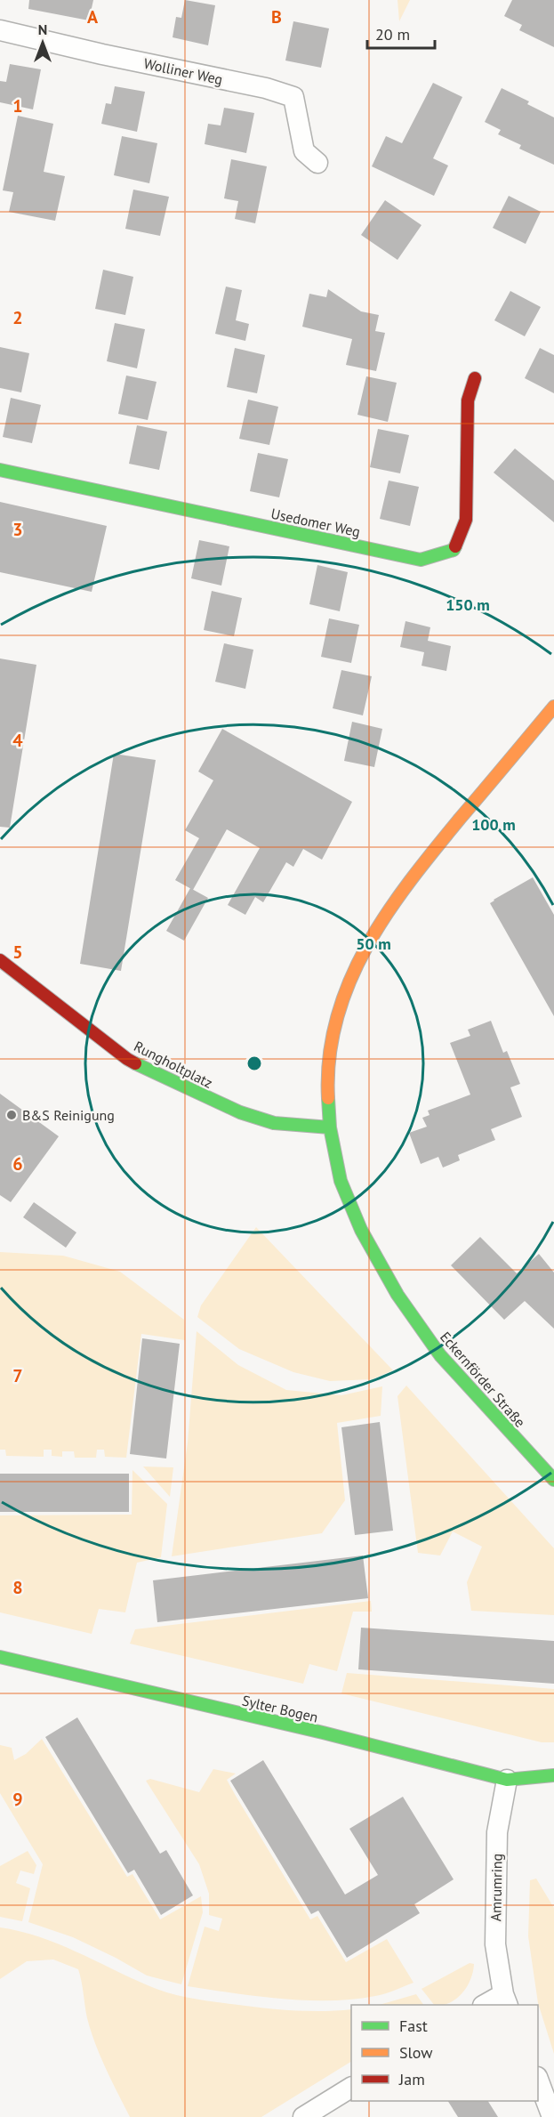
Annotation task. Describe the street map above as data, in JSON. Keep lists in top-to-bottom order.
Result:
{
  "streets": {
    "street": [
      "Wolliner Weg",
      "Usedomer Weg",
      "Rungholtplatz",
      "Eckernförder Straße",
      "Sylter Bogen",
      "Amrumring"
    ]
  },
  "crossings": [
    ["Rungholtplatz", "Eckernförder Straße"],
    ["Sylter Bogen", "Amrumring"]
  ],
  "places": ["B&S Reinigung"],
  "legend": ["Fast", "Slow", "Jam"],
  "scale_bar": "20 m",
  "north": "top",
  "grid": {
    "columns": ["A", "B"],
    "rows": [
      "1",
      "2",
      "3",
      "4",
      "5",
      "6",
      "7",
      "8",
      "9"
    ]
  },
  "rings": ["150 m", "100 m", "50 m"]
}
